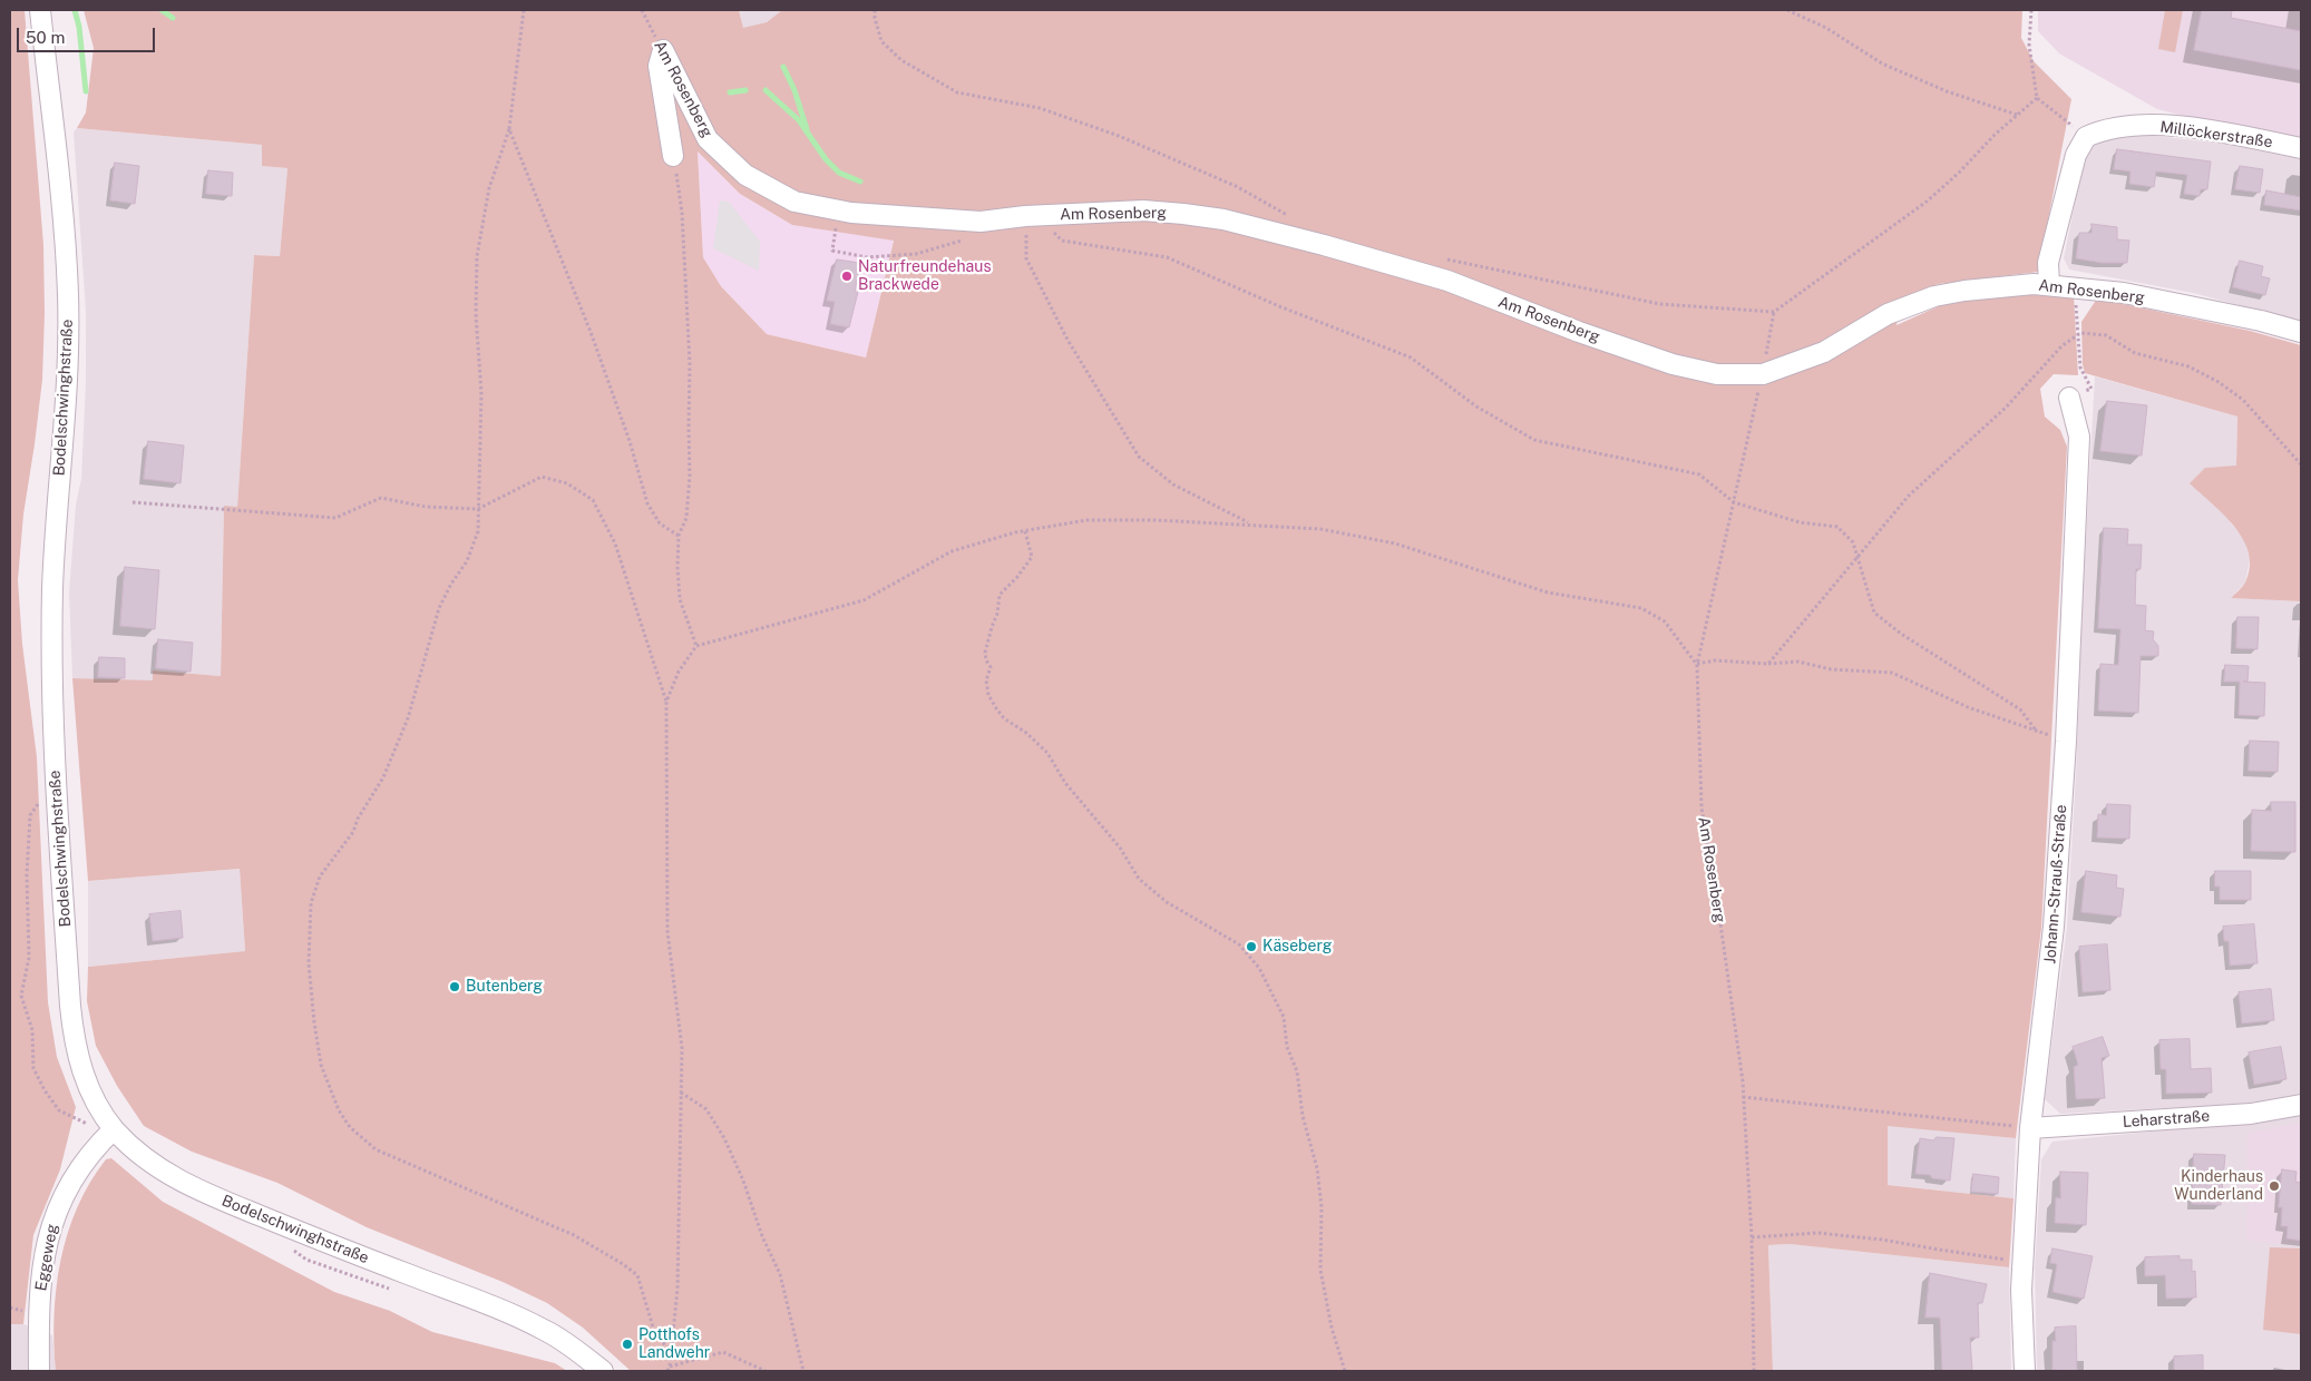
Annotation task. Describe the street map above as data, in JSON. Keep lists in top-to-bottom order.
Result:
{
  "streets": {
    "street": [
      "Am Rosenberg",
      "Millöckerstraße",
      "Bodelschwinghstraße",
      "Johann-Strauß-Straße",
      "Leharstraße",
      "Eggeweg"
    ]
  },
  "crossings": [
    ["Bodelschwinghstraße", "Eggeweg"],
    ["Johann-Strauß-Straße", "Leharstraße"]
  ],
  "places": [
    "Naturfreundehaus Brackwede",
    "Käseberg",
    "Butenberg",
    "Kinderhaus Wunderland",
    "Potthofs Landwehr"
  ],
  "scale_bar": "50 m"
}
